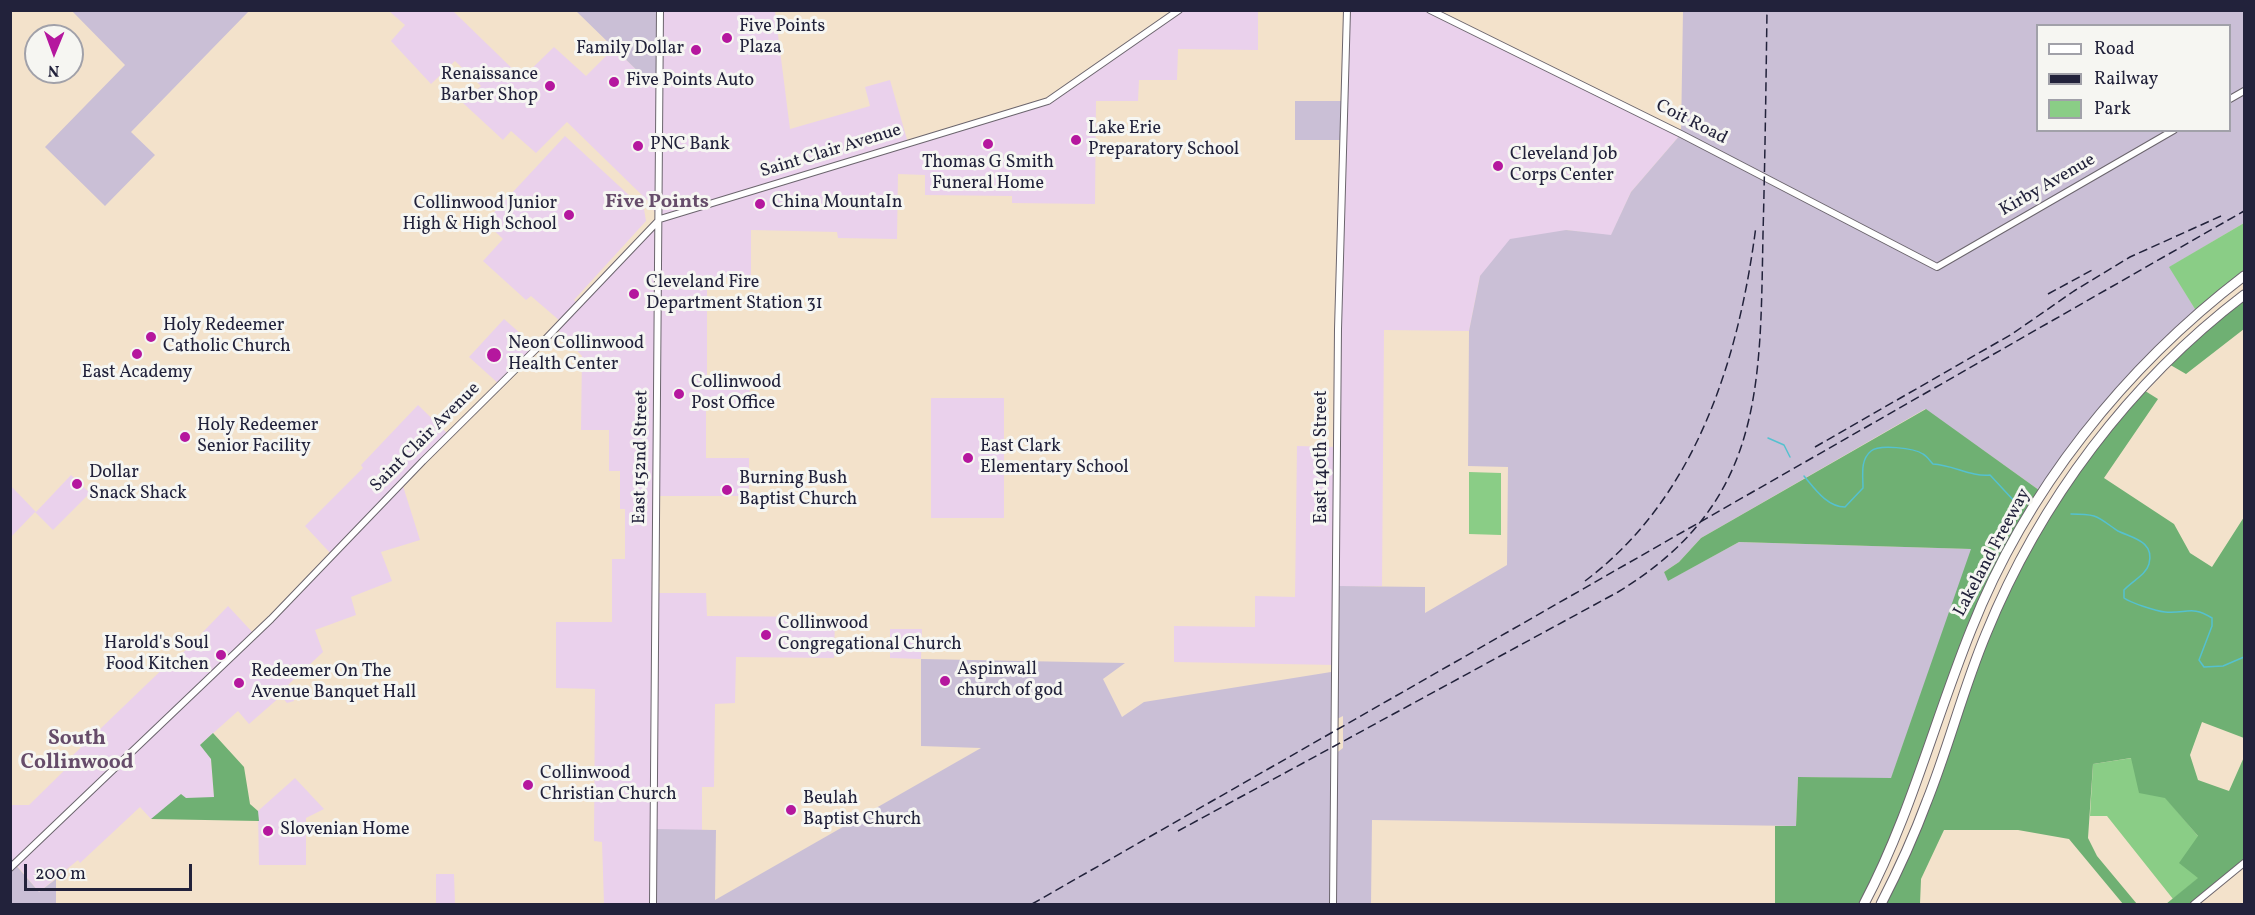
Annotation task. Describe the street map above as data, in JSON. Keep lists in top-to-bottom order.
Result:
{
  "streets": {
    "highway": ["Lakeland Freeway"],
    "street": [
      "Coit Road",
      "Saint Clair Avenue",
      "Kirby Avenue",
      "East 152nd Street",
      "East 140th Street"
    ]
  },
  "crossings": [
    ["Coit Road", "Kirby Avenue"],
    ["Saint Clair Avenue", "East 152nd Street"]
  ],
  "districts": ["Five Points", "South Collinwood"],
  "places": [
    "Five Points Plaza",
    "Family Dollar",
    "Five Points Auto",
    "Renaissance Barber Shop",
    "Lake Erie Preparatory School",
    "Thomas G Smith Funeral Home",
    "PNC Bank",
    "Cleveland Job Corps Center",
    "China MountaIn",
    "Collinwood Junior High & High School",
    "Cleveland Fire Department Station 31",
    "Holy Redeemer Catholic Church",
    "East Academy",
    "Neon Collinwood Health Center",
    "Collinwood Post Office",
    "Holy Redeemer Senior Facility",
    "East Clark Elementary School",
    "Dollar Snack Shack",
    "Burning Bush Baptist Church",
    "Collinwood Congregational Church",
    "Harold's Soul Food Kitchen",
    "Aspinwall church of god",
    "Redeemer On The Avenue Banquet Hall",
    "Collinwood Christian Church",
    "Beulah Baptist Church",
    "Slovenian Home"
  ],
  "legend": ["Road", "Railway", "Park"],
  "scale_bar": "200 m",
  "north": "bottom"
}
